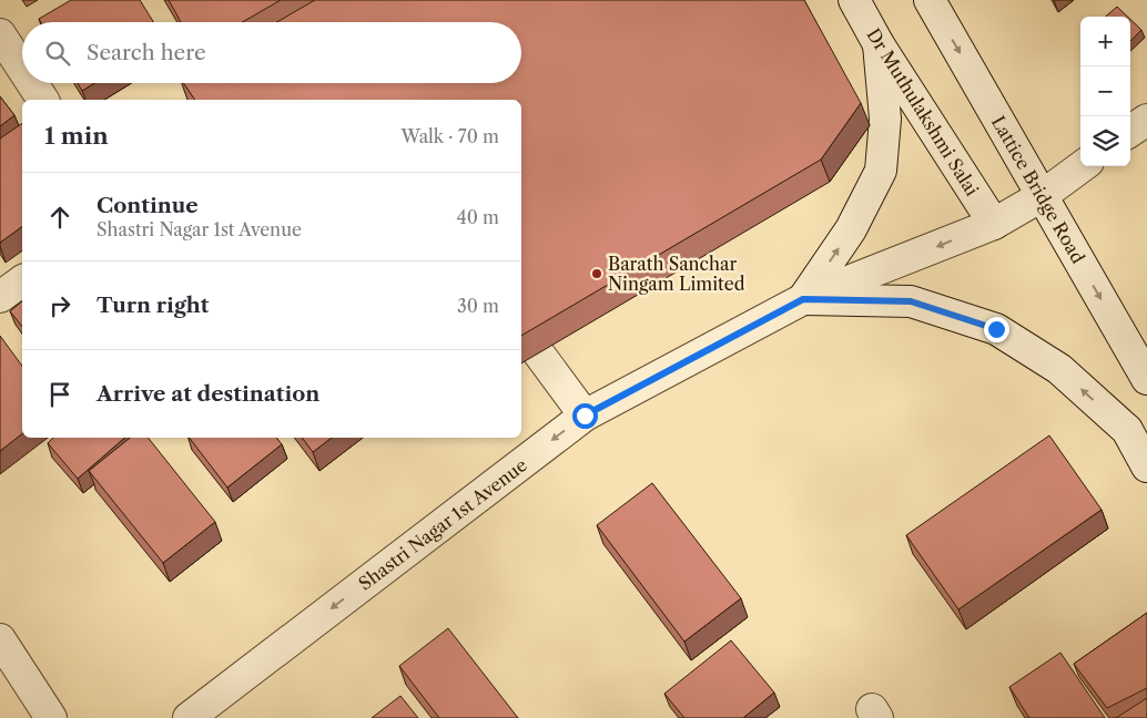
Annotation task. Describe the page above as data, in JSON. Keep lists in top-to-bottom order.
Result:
{
  "streets": {
    "street": ["Dr Muthulakshmi Salai", "Lattice Bridge Road", "Shastri Nagar 1st Avenue"]
  },
  "crossings": [
    ["Dr Muthulakshmi Salai", "Shastri Nagar 1st Avenue"],
    ["Lattice Bridge Road", "Shastri Nagar 1st Avenue"]
  ],
  "one_way": ["Lattice Bridge Road", "Shastri Nagar 1st Avenue"],
  "places": ["Barath Sanchar Ningam Limited"],
  "page": {
    "map_buttons": ["+", "−"],
    "search": "Search here",
    "heading": ["1 min", "Walk · 70 m"],
    "list": [
      ["Continue", "Shastri Nagar 1st Avenue", "40 m"],
      ["Turn right", "30 m"],
      "Arrive at destination"
    ]
  }
}
